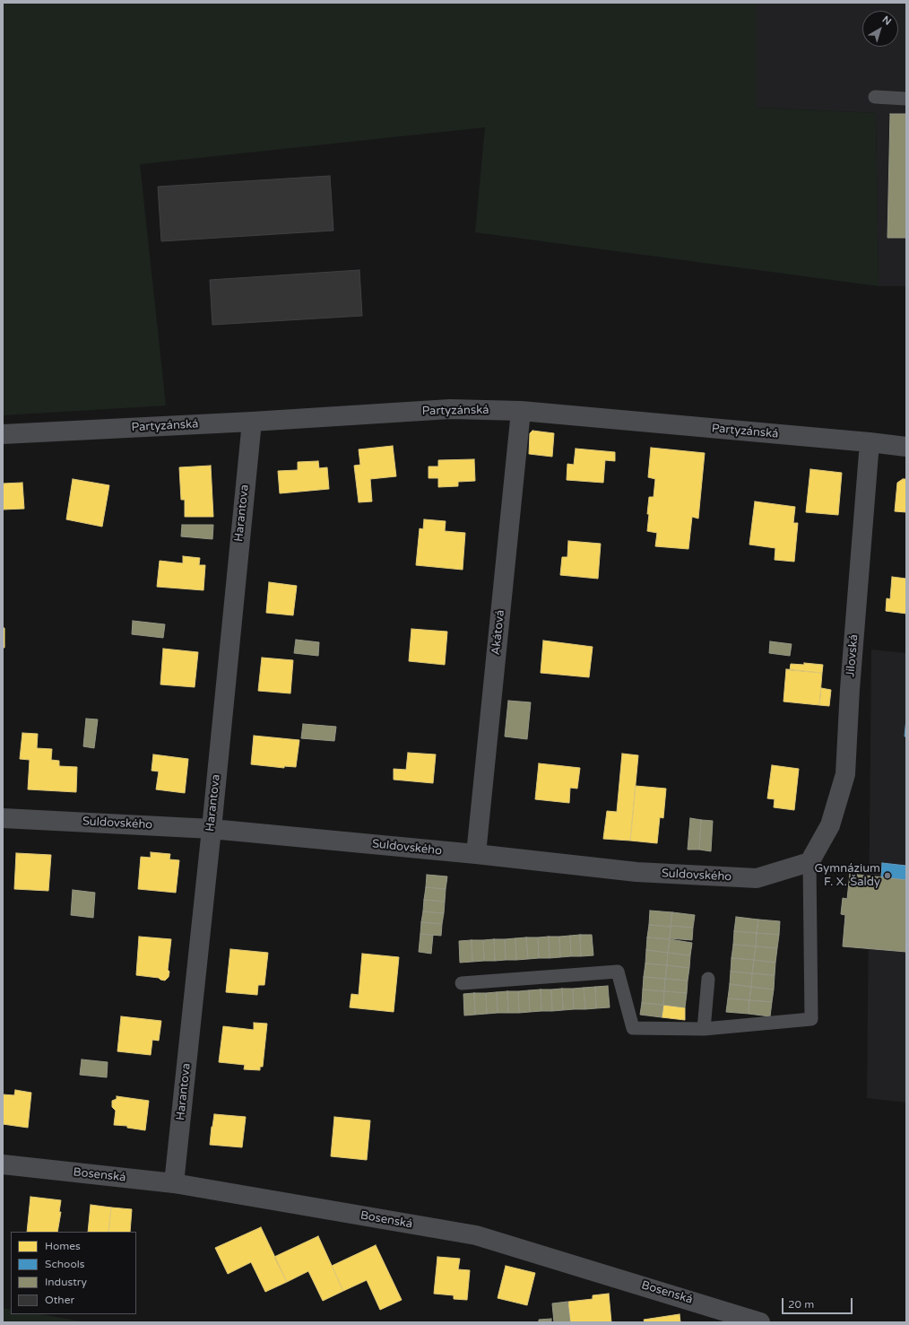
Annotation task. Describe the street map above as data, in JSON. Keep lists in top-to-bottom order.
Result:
{
  "streets": {
    "street": [
      "Partyzánská",
      "Harantova",
      "Akátová",
      "Jílovská",
      "Suldovského",
      "Bosenská"
    ]
  },
  "crossings": [
    ["Partyzánská", "Harantova"],
    ["Partyzánská", "Akátová"],
    ["Partyzánská", "Jílovská"],
    ["Harantova", "Suldovského"],
    ["Harantova", "Bosenská"],
    ["Akátová", "Suldovského"],
    ["Jílovská", "Suldovského"]
  ],
  "places": ["Gymnázium F. X. Šaldy"],
  "legend": [
    "Homes",
    "Schools",
    "Industry",
    "Other"
  ],
  "scale_bar": "20 m",
  "north": "top right"
}
